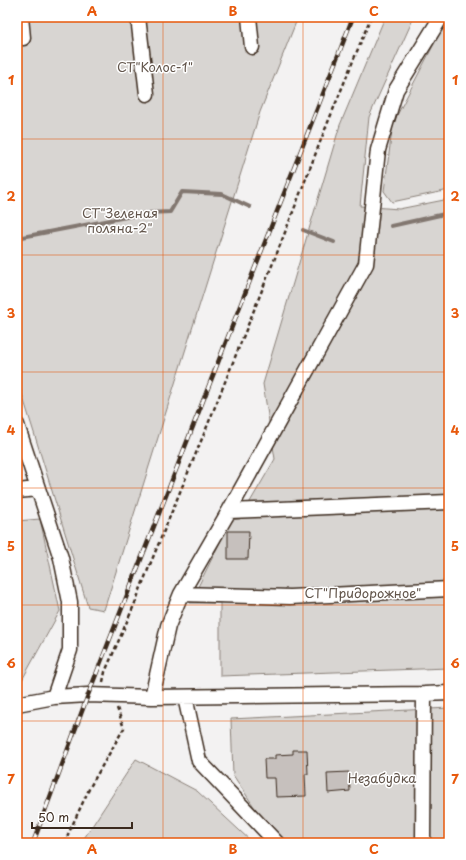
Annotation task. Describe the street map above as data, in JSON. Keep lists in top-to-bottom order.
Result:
{
  "parks": [
    "СТ\"Колос-1\"",
    "СТ\"Зеленая поляна-2\"",
    "СТ\"Придорожное\"",
    "Незабудка"
  ],
  "scale_bar": "50 m",
  "grid": {
    "columns": ["A", "B", "C"],
    "rows": [
      "1",
      "2",
      "3",
      "4",
      "5",
      "6",
      "7"
    ]
  }
}
